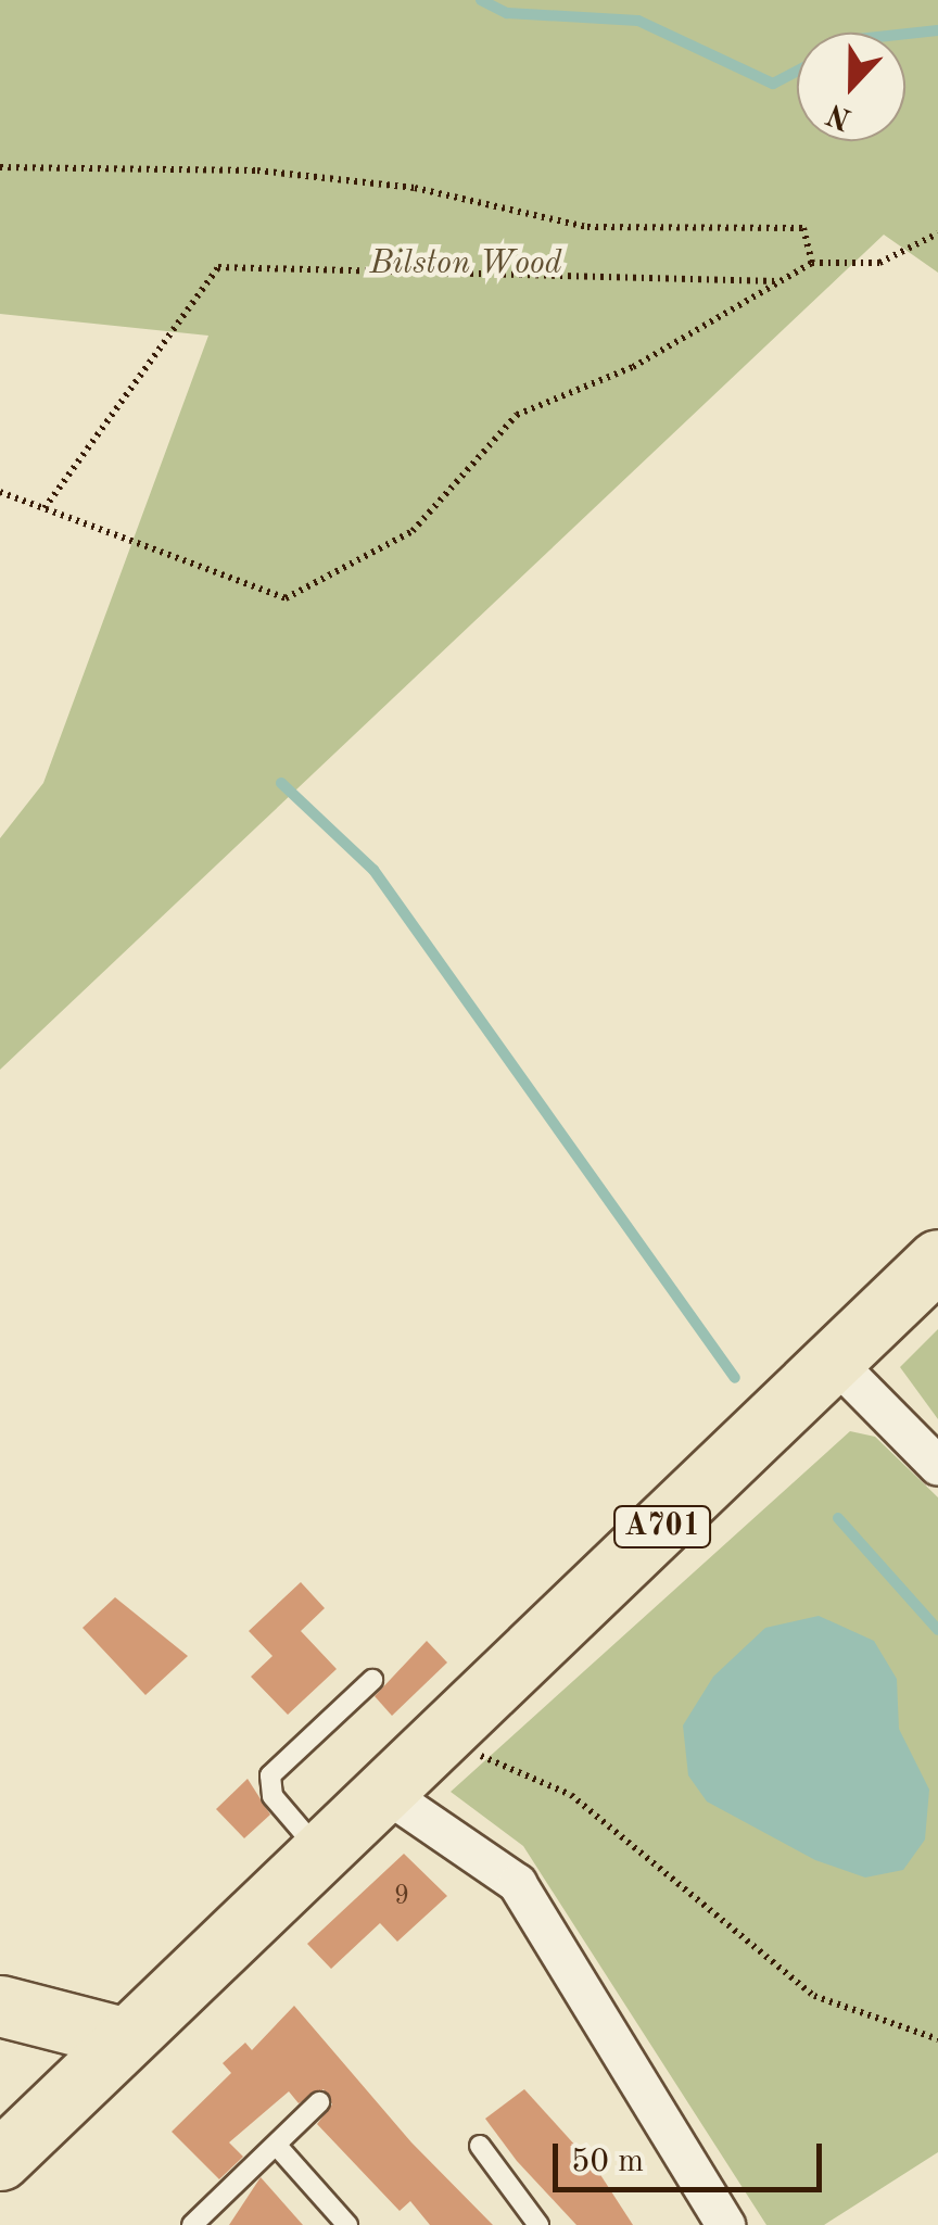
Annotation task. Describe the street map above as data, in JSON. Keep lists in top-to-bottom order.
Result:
{
  "streets": {
    "main road": ["A701"]
  },
  "parks": ["Bilston Wood"],
  "house_numbers": ["9"],
  "scale_bar": "50 m",
  "north": "bottom"
}
